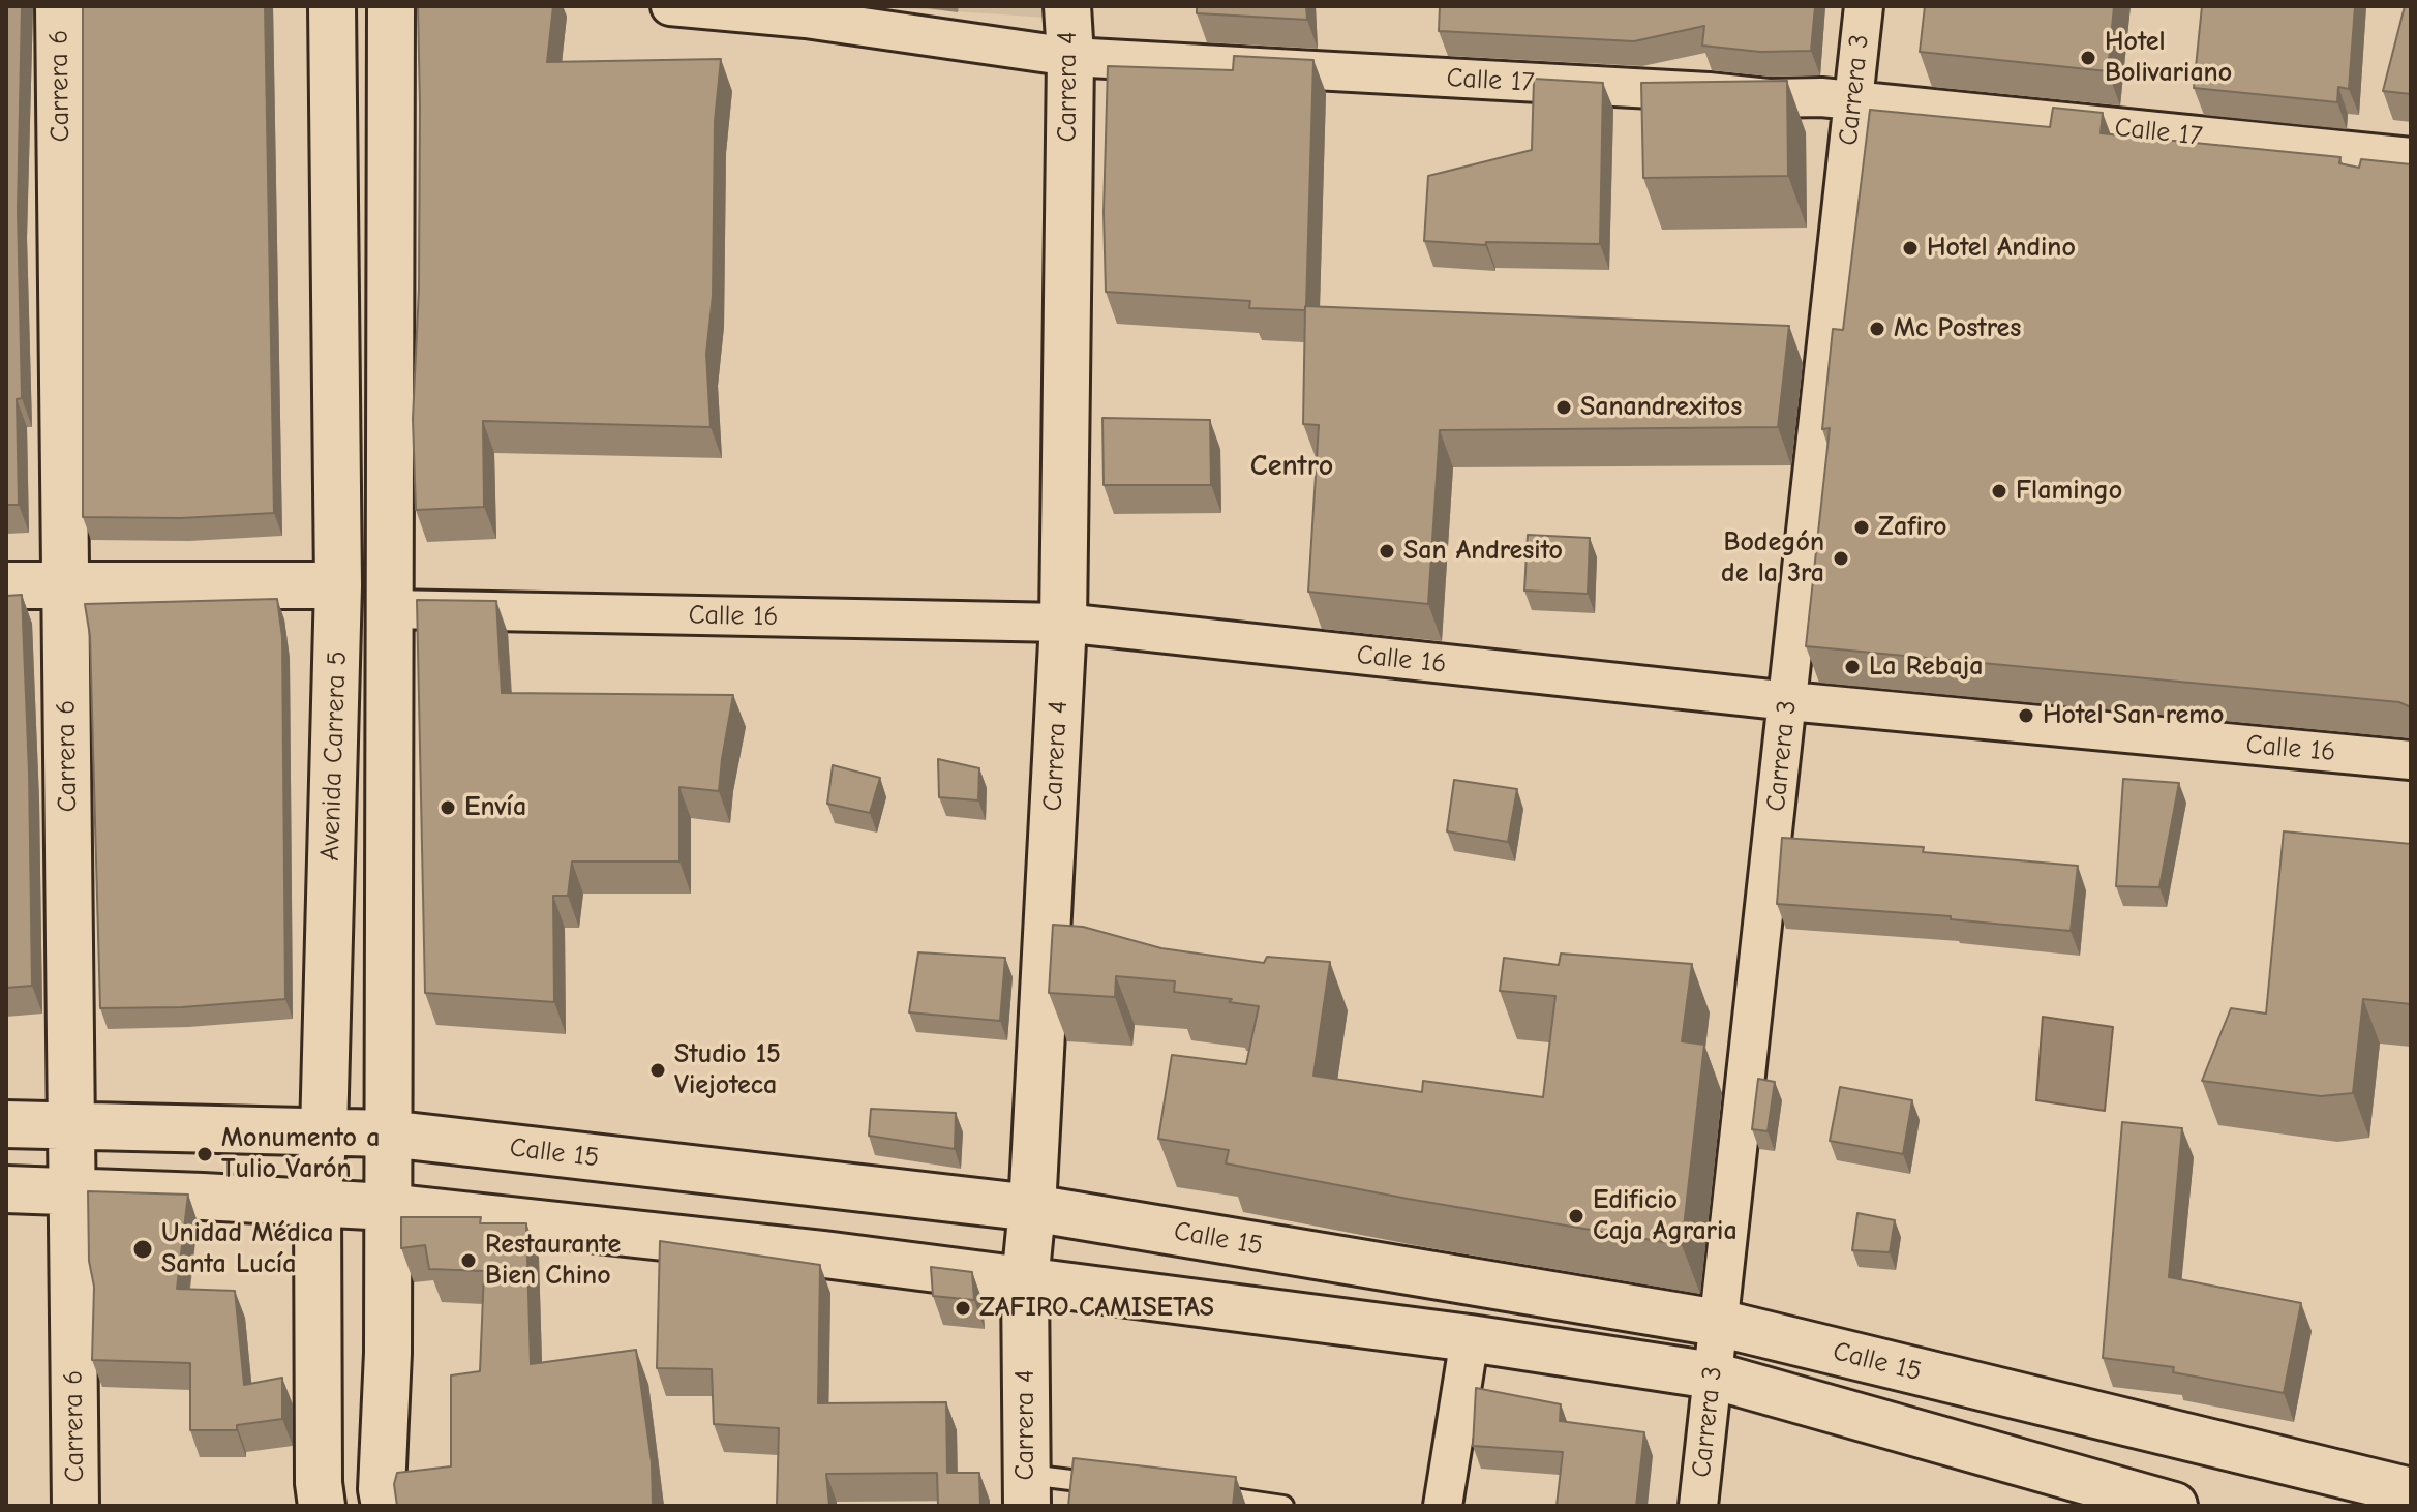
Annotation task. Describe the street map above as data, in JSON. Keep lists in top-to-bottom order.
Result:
{
  "streets": {
    "main road": [
      "Carrera 6",
      "Carrera 4",
      "Avenida Carrera 5",
      "Calle 15"
    ],
    "street": ["Calle 17", "Carrera 3", "Calle 16"]
  },
  "crossings": [
    ["Calle 17", "Carrera 4"],
    ["Calle 17", "Carrera 3"],
    ["Carrera 6", "Calle 15"],
    ["Carrera 4", "Calle 16"],
    ["Carrera 4", "Calle 15"],
    ["Carrera 3", "Calle 16"],
    ["Carrera 3", "Calle 15"],
    ["Calle 16", "Avenida Carrera 5"],
    ["Avenida Carrera 5", "Calle 15"]
  ],
  "districts": ["Centro"],
  "places": [
    "Hotel Bolivariano",
    "Hotel Andino",
    "Mc Postres",
    "Sanandrexitos",
    "Flamingo",
    "Zafiro",
    "San Andresito",
    "Bodegón de la 3ra",
    "La Rebaja",
    "Hotel San remo",
    "Envía",
    "Studio 15 Viejoteca",
    "Monumento a Tulio Varón",
    "Edificio Caja Agraria",
    "Unidad Médica Santa Lucía",
    "Restaurante Bien Chino",
    "ZAFIRO CAMISETAS"
  ]
}
